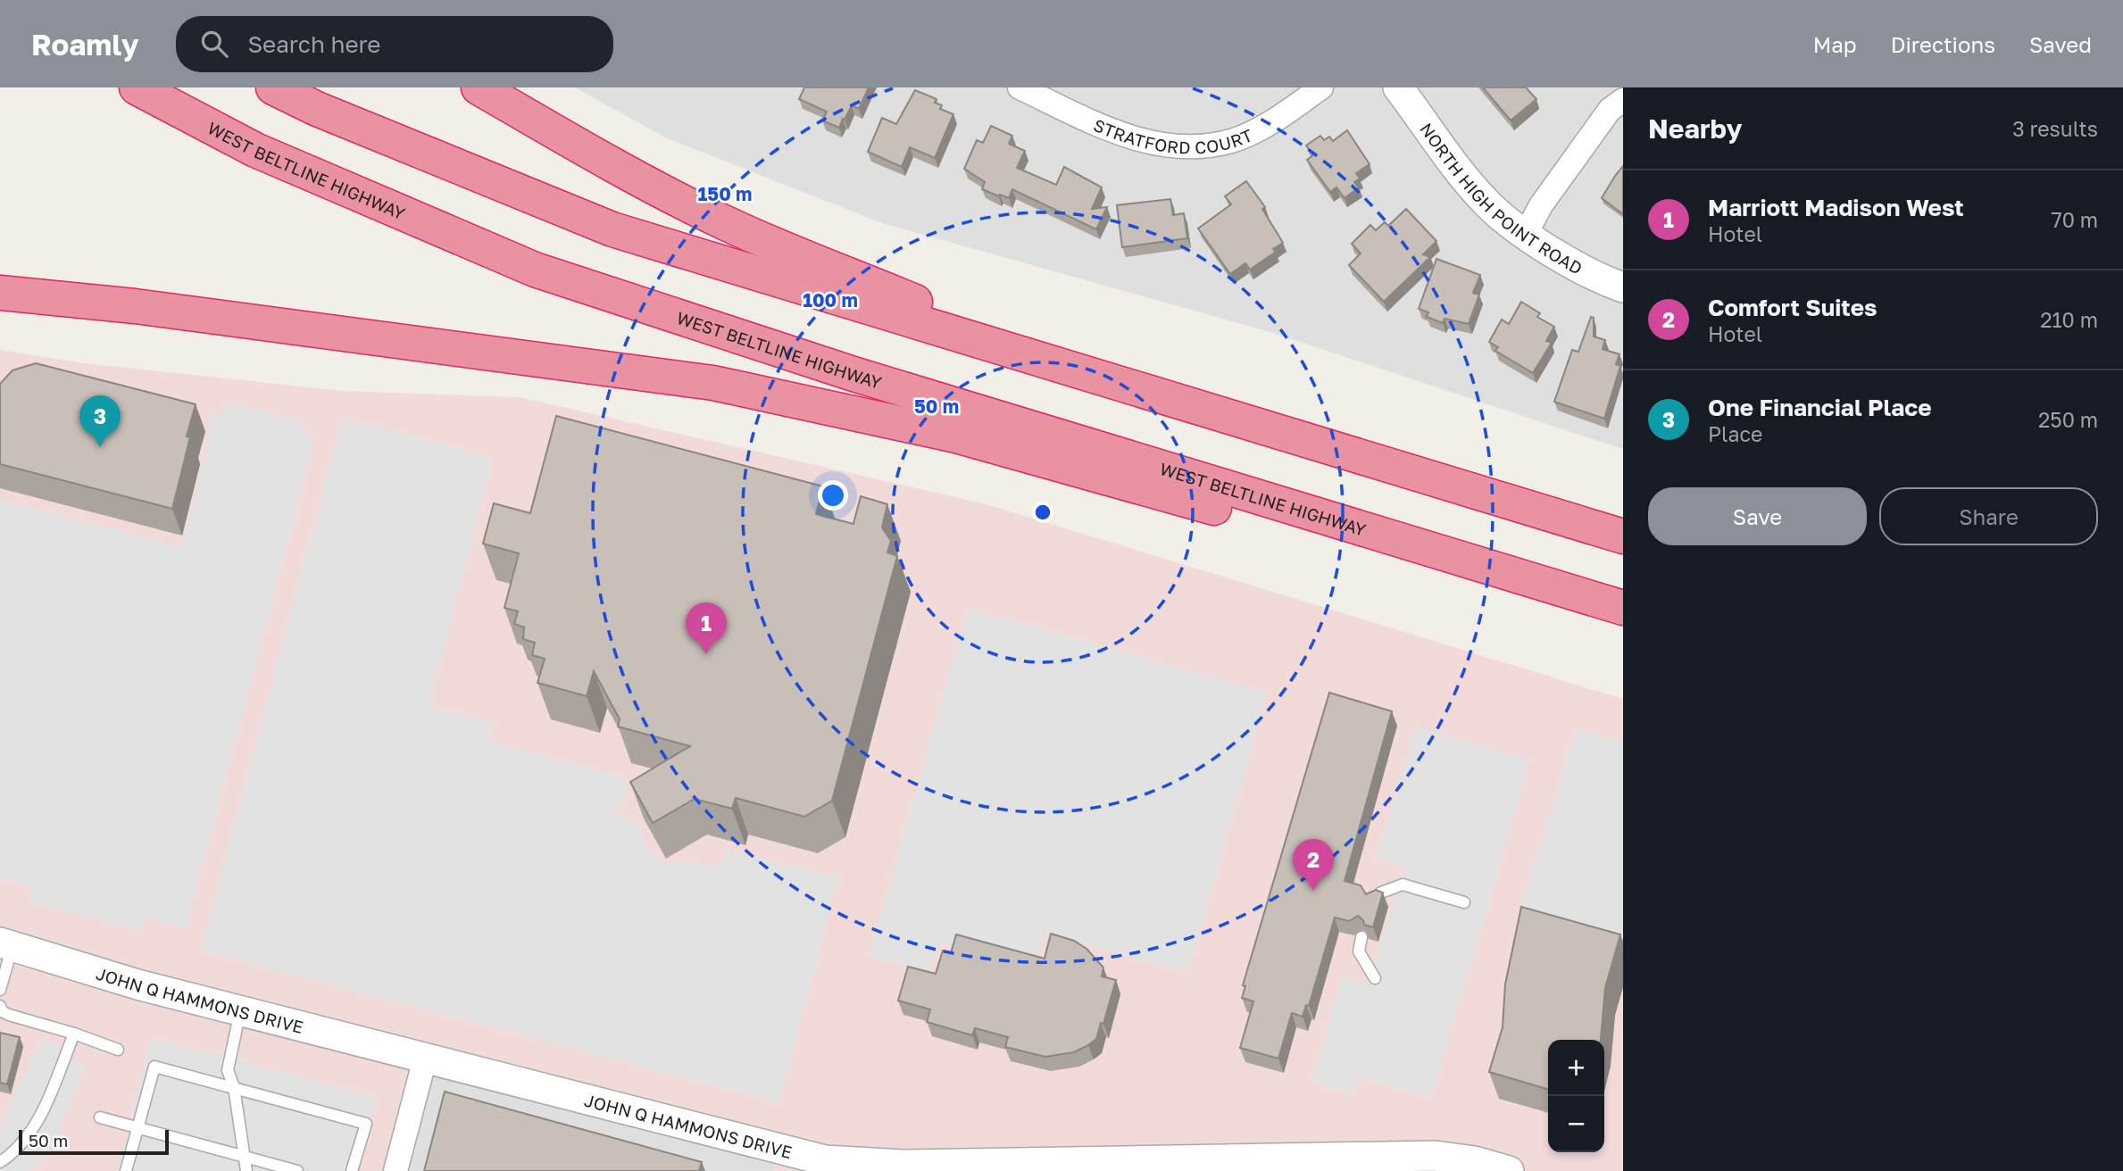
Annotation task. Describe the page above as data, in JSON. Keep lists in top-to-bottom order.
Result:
{
  "streets": {
    "highway": ["WEST BELTLINE HIGHWAY"],
    "street": ["STRATFORD COURT", "NORTH HIGH POINT ROAD", "JOHN Q HAMMONS DRIVE"]
  },
  "scale_bar": "50 m",
  "page": {
    "header": "Roamly",
    "search": "Search here",
    "nav": ["Map", "Directions", "Saved"],
    "heading": ["Nearby", "3 results"],
    "list": [
      {
        "mark": "1",
        "name": "Marriott Madison West",
        "note": "Hotel",
        "value": "70 m"
      },
      {
        "mark": "2",
        "name": "Comfort Suites",
        "note": "Hotel",
        "value": "210 m"
      },
      {
        "mark": "3",
        "name": "One Financial Place",
        "note": "Place",
        "value": "250 m"
      }
    ],
    "pins": ["3", "1", "2"],
    "buttons": ["Save", "Share"],
    "map_buttons": ["+", "−"],
    "scale": "50 m"
  },
  "rings": ["150 m", "100 m", "50 m"]
}
